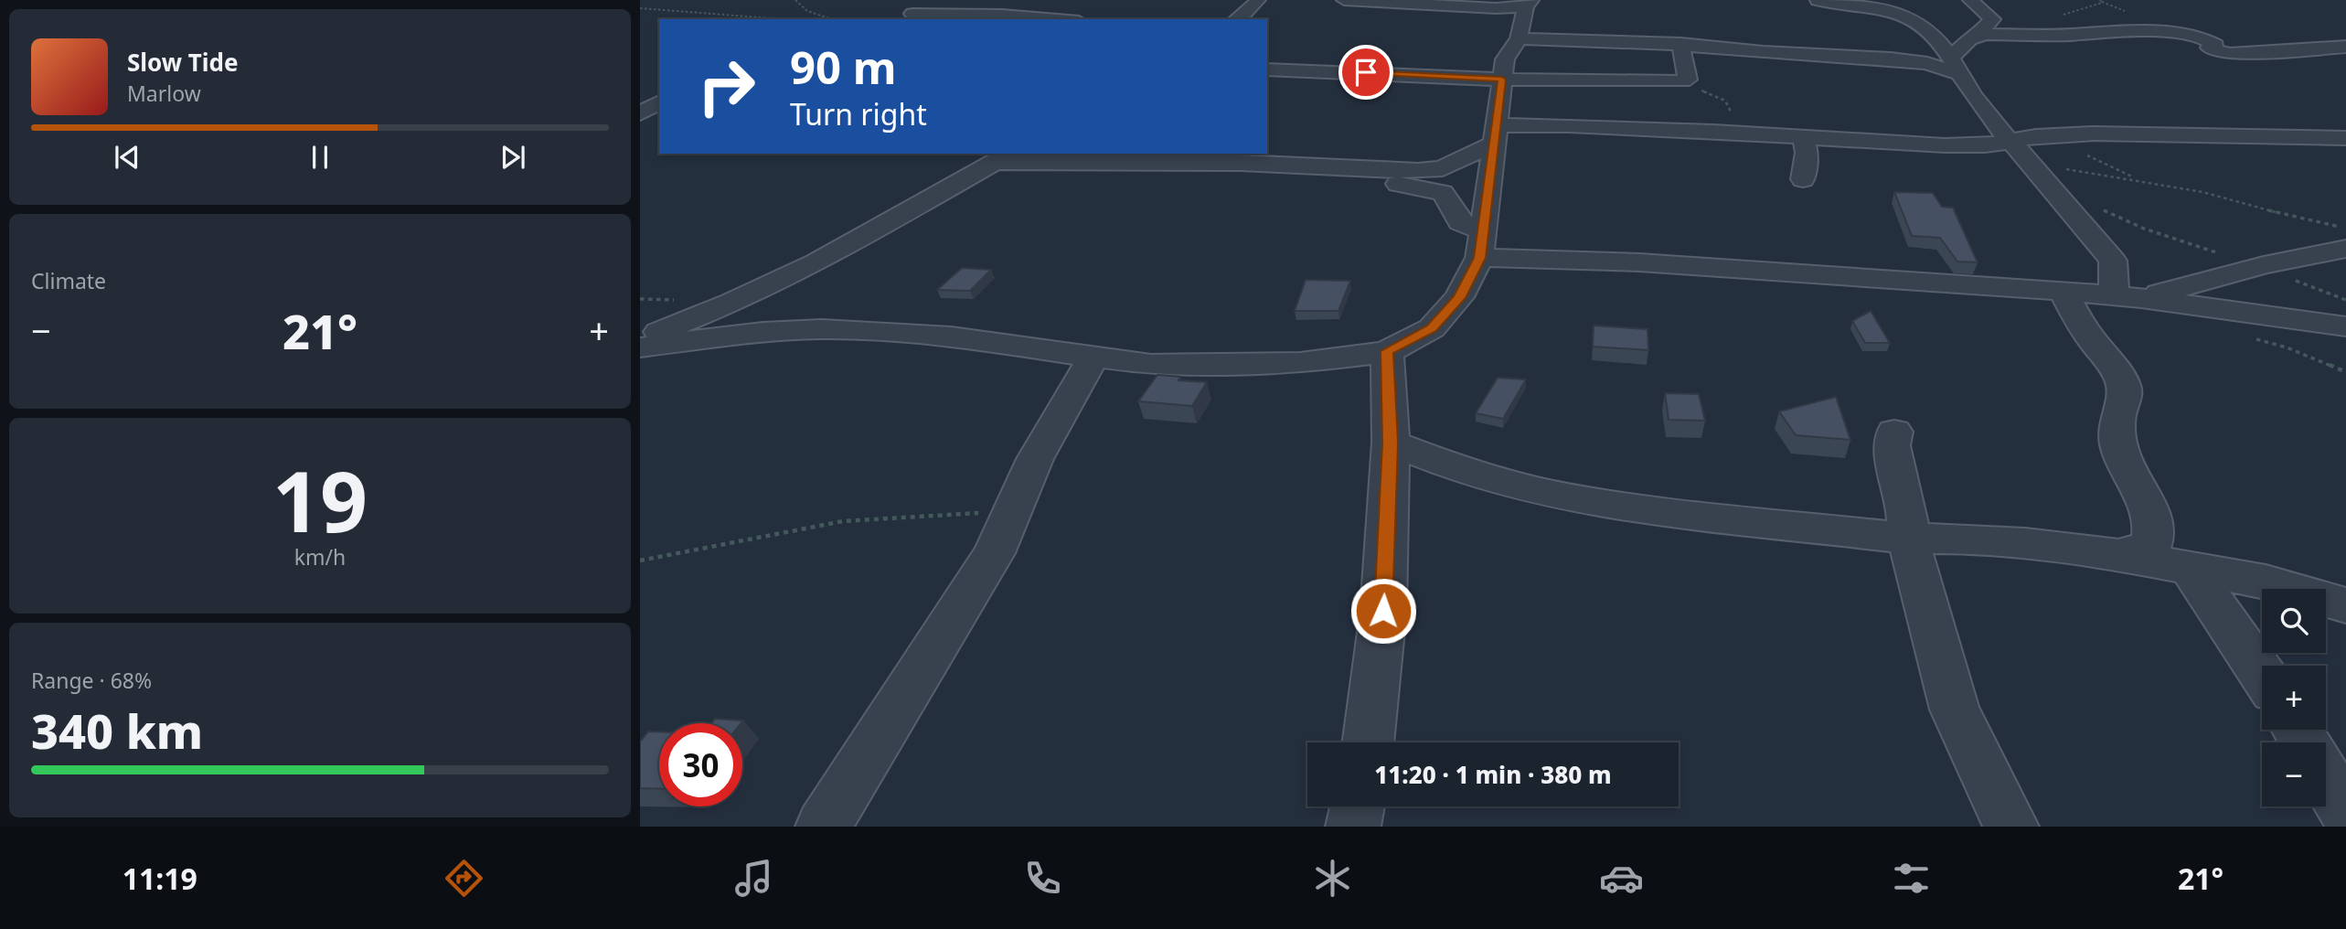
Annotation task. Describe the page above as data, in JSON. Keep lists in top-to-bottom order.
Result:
{
  "page": {
    "turn": ["90 m", "Turn right"],
    "song": ["Slow Tide", "Marlow"],
    "tile": [
      "Climate",
      ["19", "km/h"],
      ["Range · 68%", "340 km"]
    ],
    "heat": ["−", "21°", "+"],
    "map_buttons": ["+", "−"],
    "limit": "30",
    "trip": "11:20 · 1 min · 380 m",
    "tabs": ["11:19", "21°"]
  }
}
